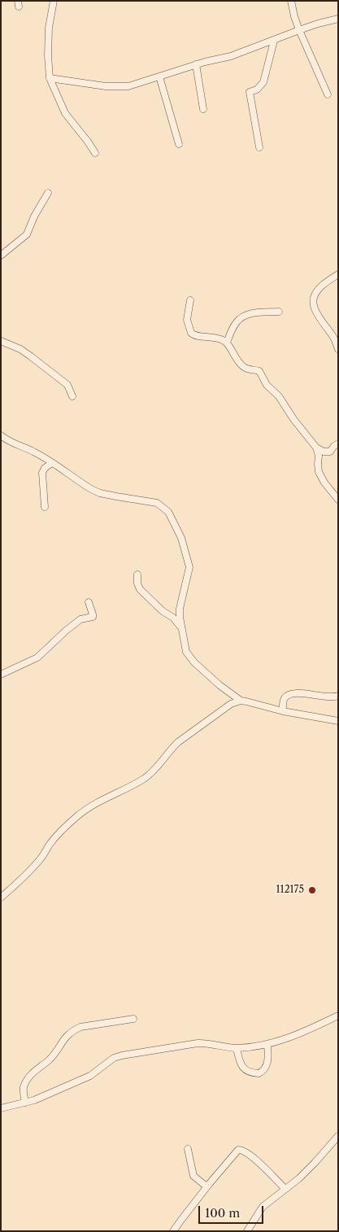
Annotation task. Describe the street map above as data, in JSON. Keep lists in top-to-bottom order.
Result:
{
  "places": ["112175"],
  "scale_bar": "100 m"
}
